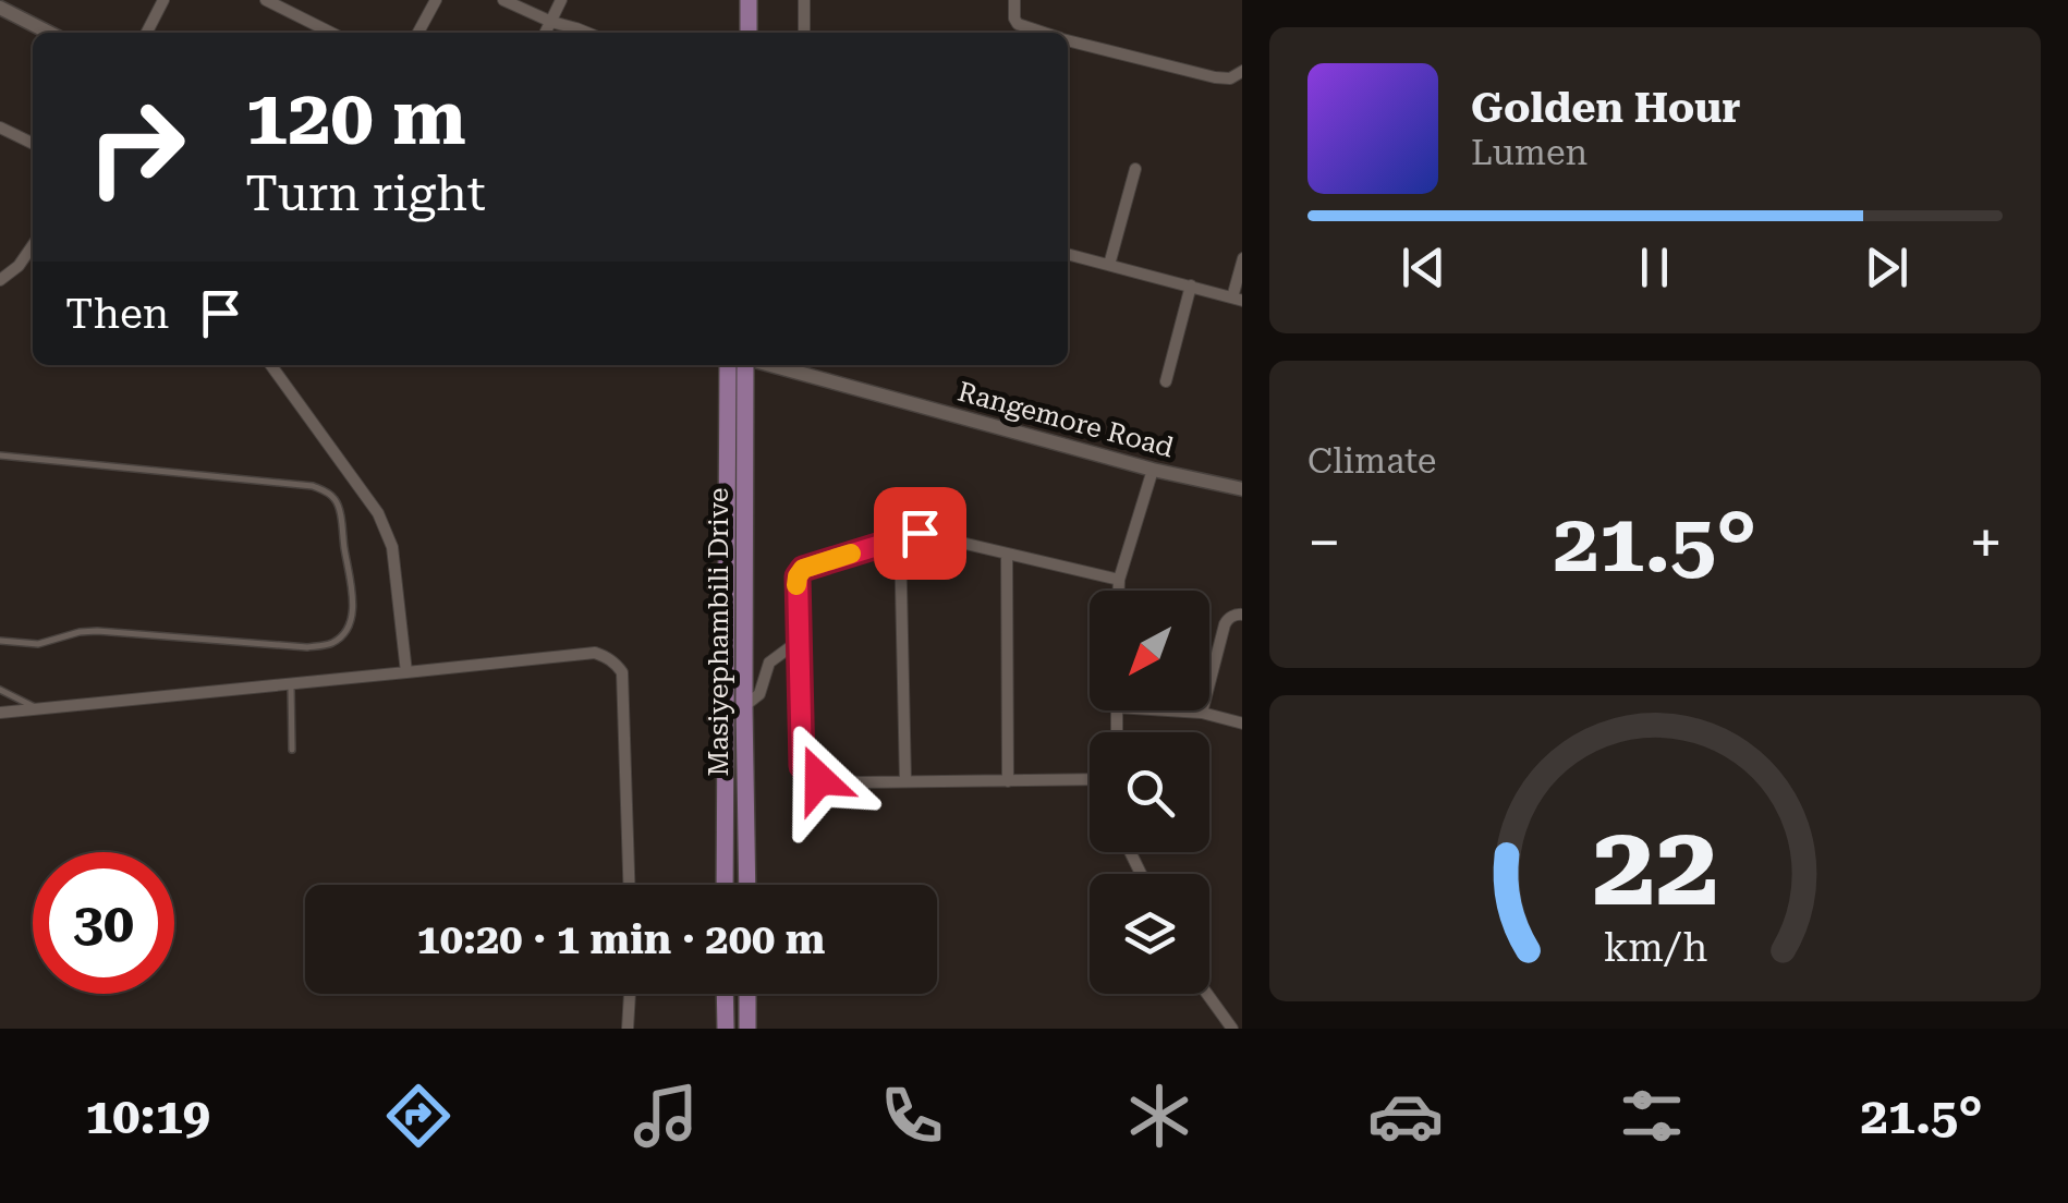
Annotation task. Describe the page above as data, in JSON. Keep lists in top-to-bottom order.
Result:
{
  "streets": {
    "main road": ["Masiyephambili Drive"],
    "street": ["Rangemore Road"]
  },
  "north": "bottom left",
  "page": {
    "turn": ["120 m", "Turn right"],
    "song": ["Golden Hour", "Lumen"],
    "then": "Then",
    "tile": "Climate",
    "heat": ["−", "21.5°", "+"],
    "limit": "30",
    "trip": "10:20 · 1 min · 200 m",
    "tabs": ["10:19", "21.5°"],
    "gauge": ["22", "km/h"]
  }
}
